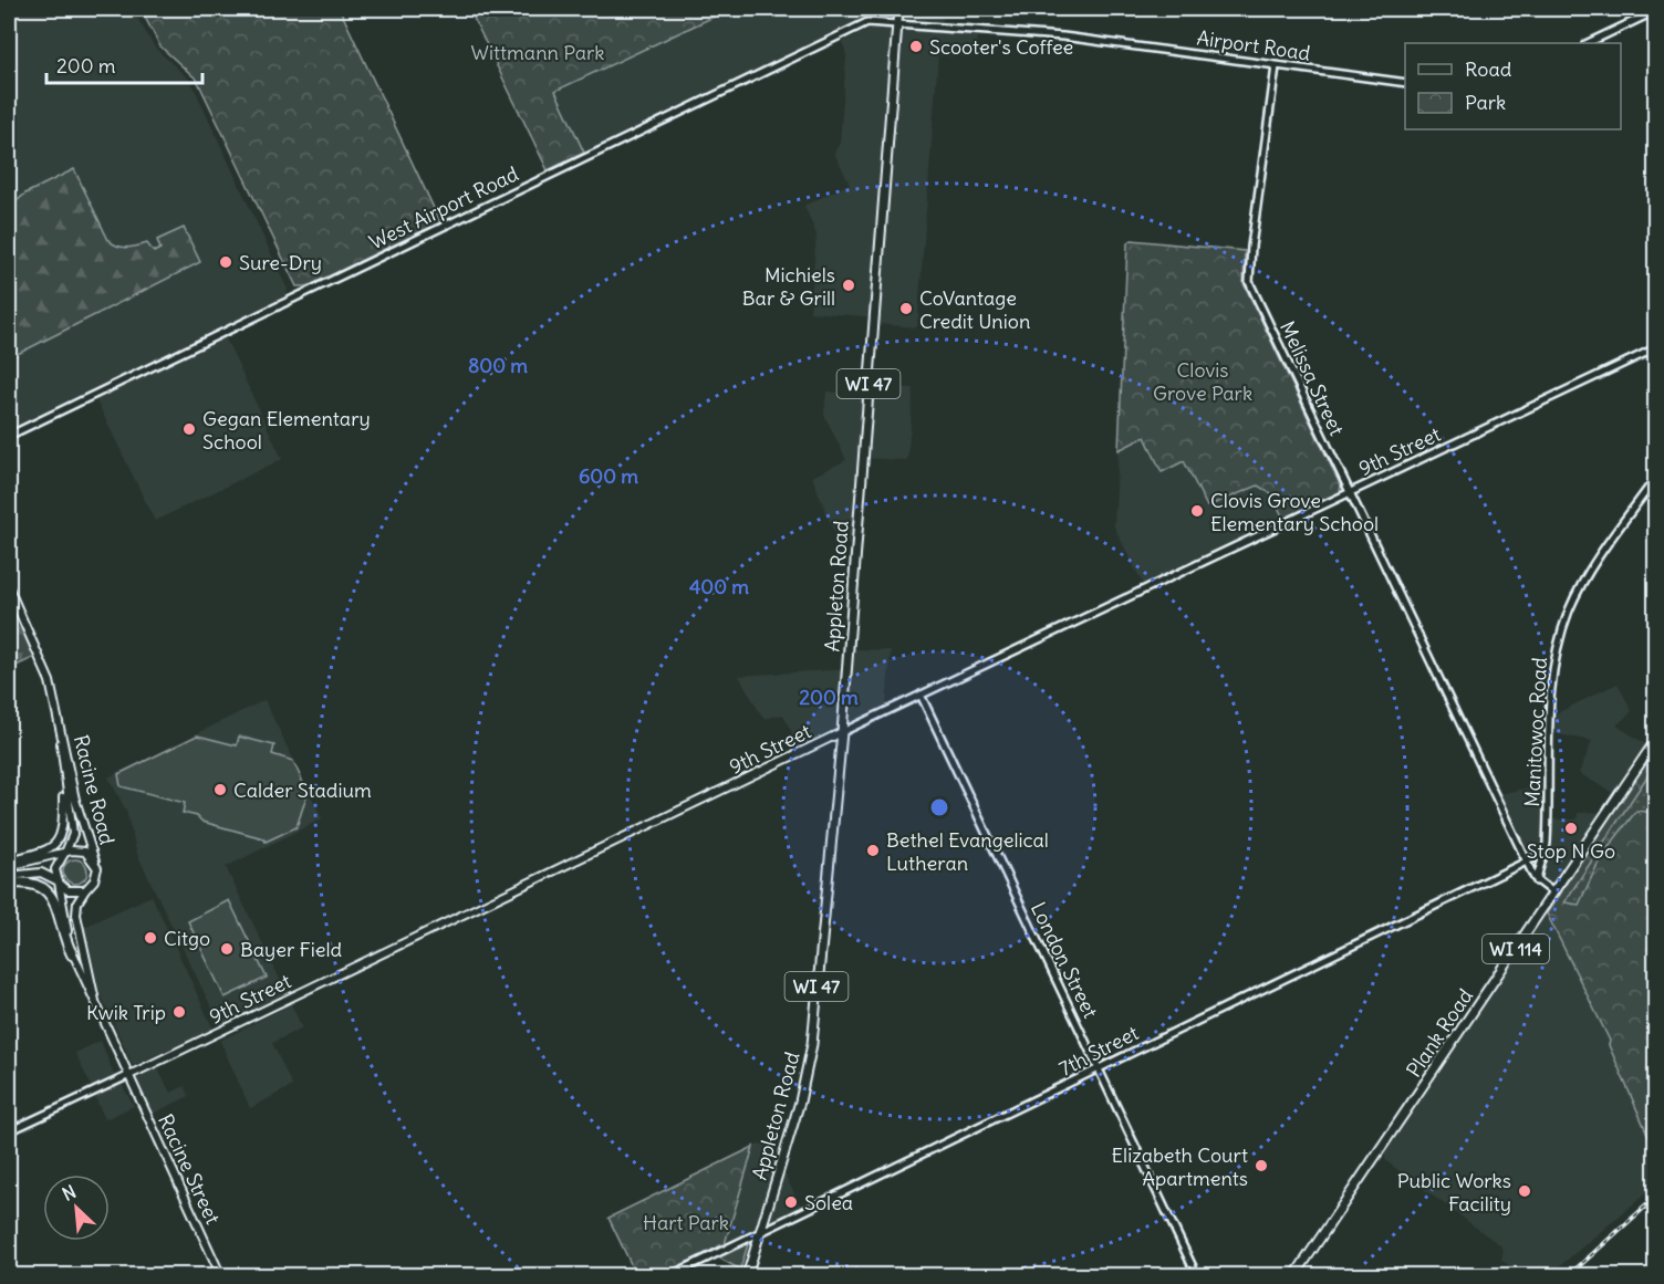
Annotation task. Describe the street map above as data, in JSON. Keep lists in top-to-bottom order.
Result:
{
  "streets": {
    "main road": [
      "WI 47",
      "9th Street",
      "Appleton Road",
      "Racine Road",
      "WI 114",
      "Plank Road",
      "Racine Street"
    ],
    "street": [
      "Airport Road",
      "West Airport Road",
      "Melissa Street",
      "Manitowoc Road",
      "London Street",
      "7th Street"
    ]
  },
  "crossings": [
    ["Airport Road", "West Airport Road"],
    ["Airport Road", "Melissa Street"],
    ["Airport Road", "Appleton Road"],
    ["West Airport Road", "Appleton Road"],
    ["Melissa Street", "9th Street"],
    ["Melissa Street", "Manitowoc Road"],
    ["Melissa Street", "Plank Road"],
    ["Melissa Street", "7th Street"],
    ["9th Street", "Appleton Road"],
    ["9th Street", "London Street"],
    ["9th Street", "Racine Street"],
    ["Appleton Road", "7th Street"],
    ["Manitowoc Road", "7th Street"],
    ["London Street", "7th Street"]
  ],
  "parks": ["Wittmann Park", "Clovis Grove Park", "Hart Park"],
  "places": [
    "Scooter's Coffee",
    "Sure-Dry",
    "Michiels Bar & Grill",
    "CoVantage Credit Union",
    "Gegan Elementary School",
    "Clovis Grove Elementary School",
    "Calder Stadium",
    "Stop N Go",
    "Bethel Evangelical Lutheran",
    "Citgo",
    "Bayer Field",
    "Kwik Trip",
    "Elizabeth Court Apartments",
    "Public Works Facility",
    "Solea"
  ],
  "legend": ["Road", "Park"],
  "scale_bar": "200 m",
  "north": "top left",
  "rings": [
    "800 m",
    "600 m",
    "400 m",
    "200 m"
  ]
}
